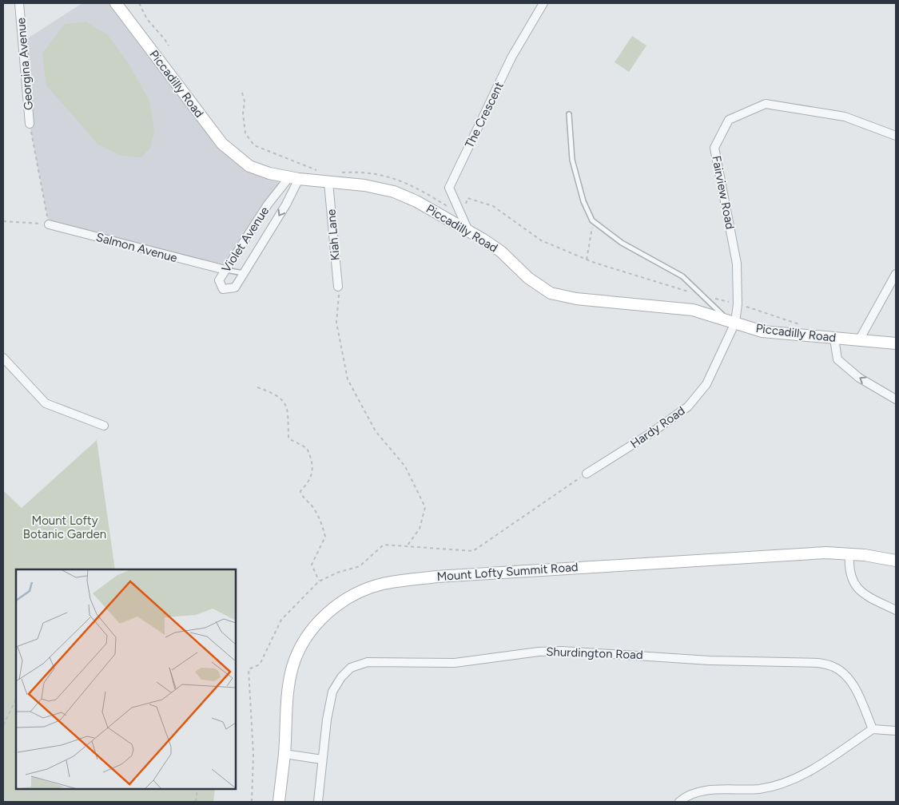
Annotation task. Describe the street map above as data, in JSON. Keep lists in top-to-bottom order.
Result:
{
  "streets": {
    "main road": ["Piccadilly Road", "Mount Lofty Summit Road"],
    "street": [
      "Georgina Avenue",
      "The Crescent",
      "Fairview Road",
      "Kiah Lane",
      "Violet Avenue",
      "Salmon Avenue",
      "Hardy Road",
      "Shurdington Road"
    ]
  },
  "crossings": [
    ["Piccadilly Road", "The Crescent"],
    ["Piccadilly Road", "Fairview Road"],
    ["Piccadilly Road", "Kiah Lane"],
    ["Piccadilly Road", "Violet Avenue"],
    ["Piccadilly Road", "Hardy Road"],
    ["Fairview Road", "Hardy Road"],
    ["Violet Avenue", "Salmon Avenue"]
  ],
  "parks": ["Mount Lofty Botanic Garden"]
}
